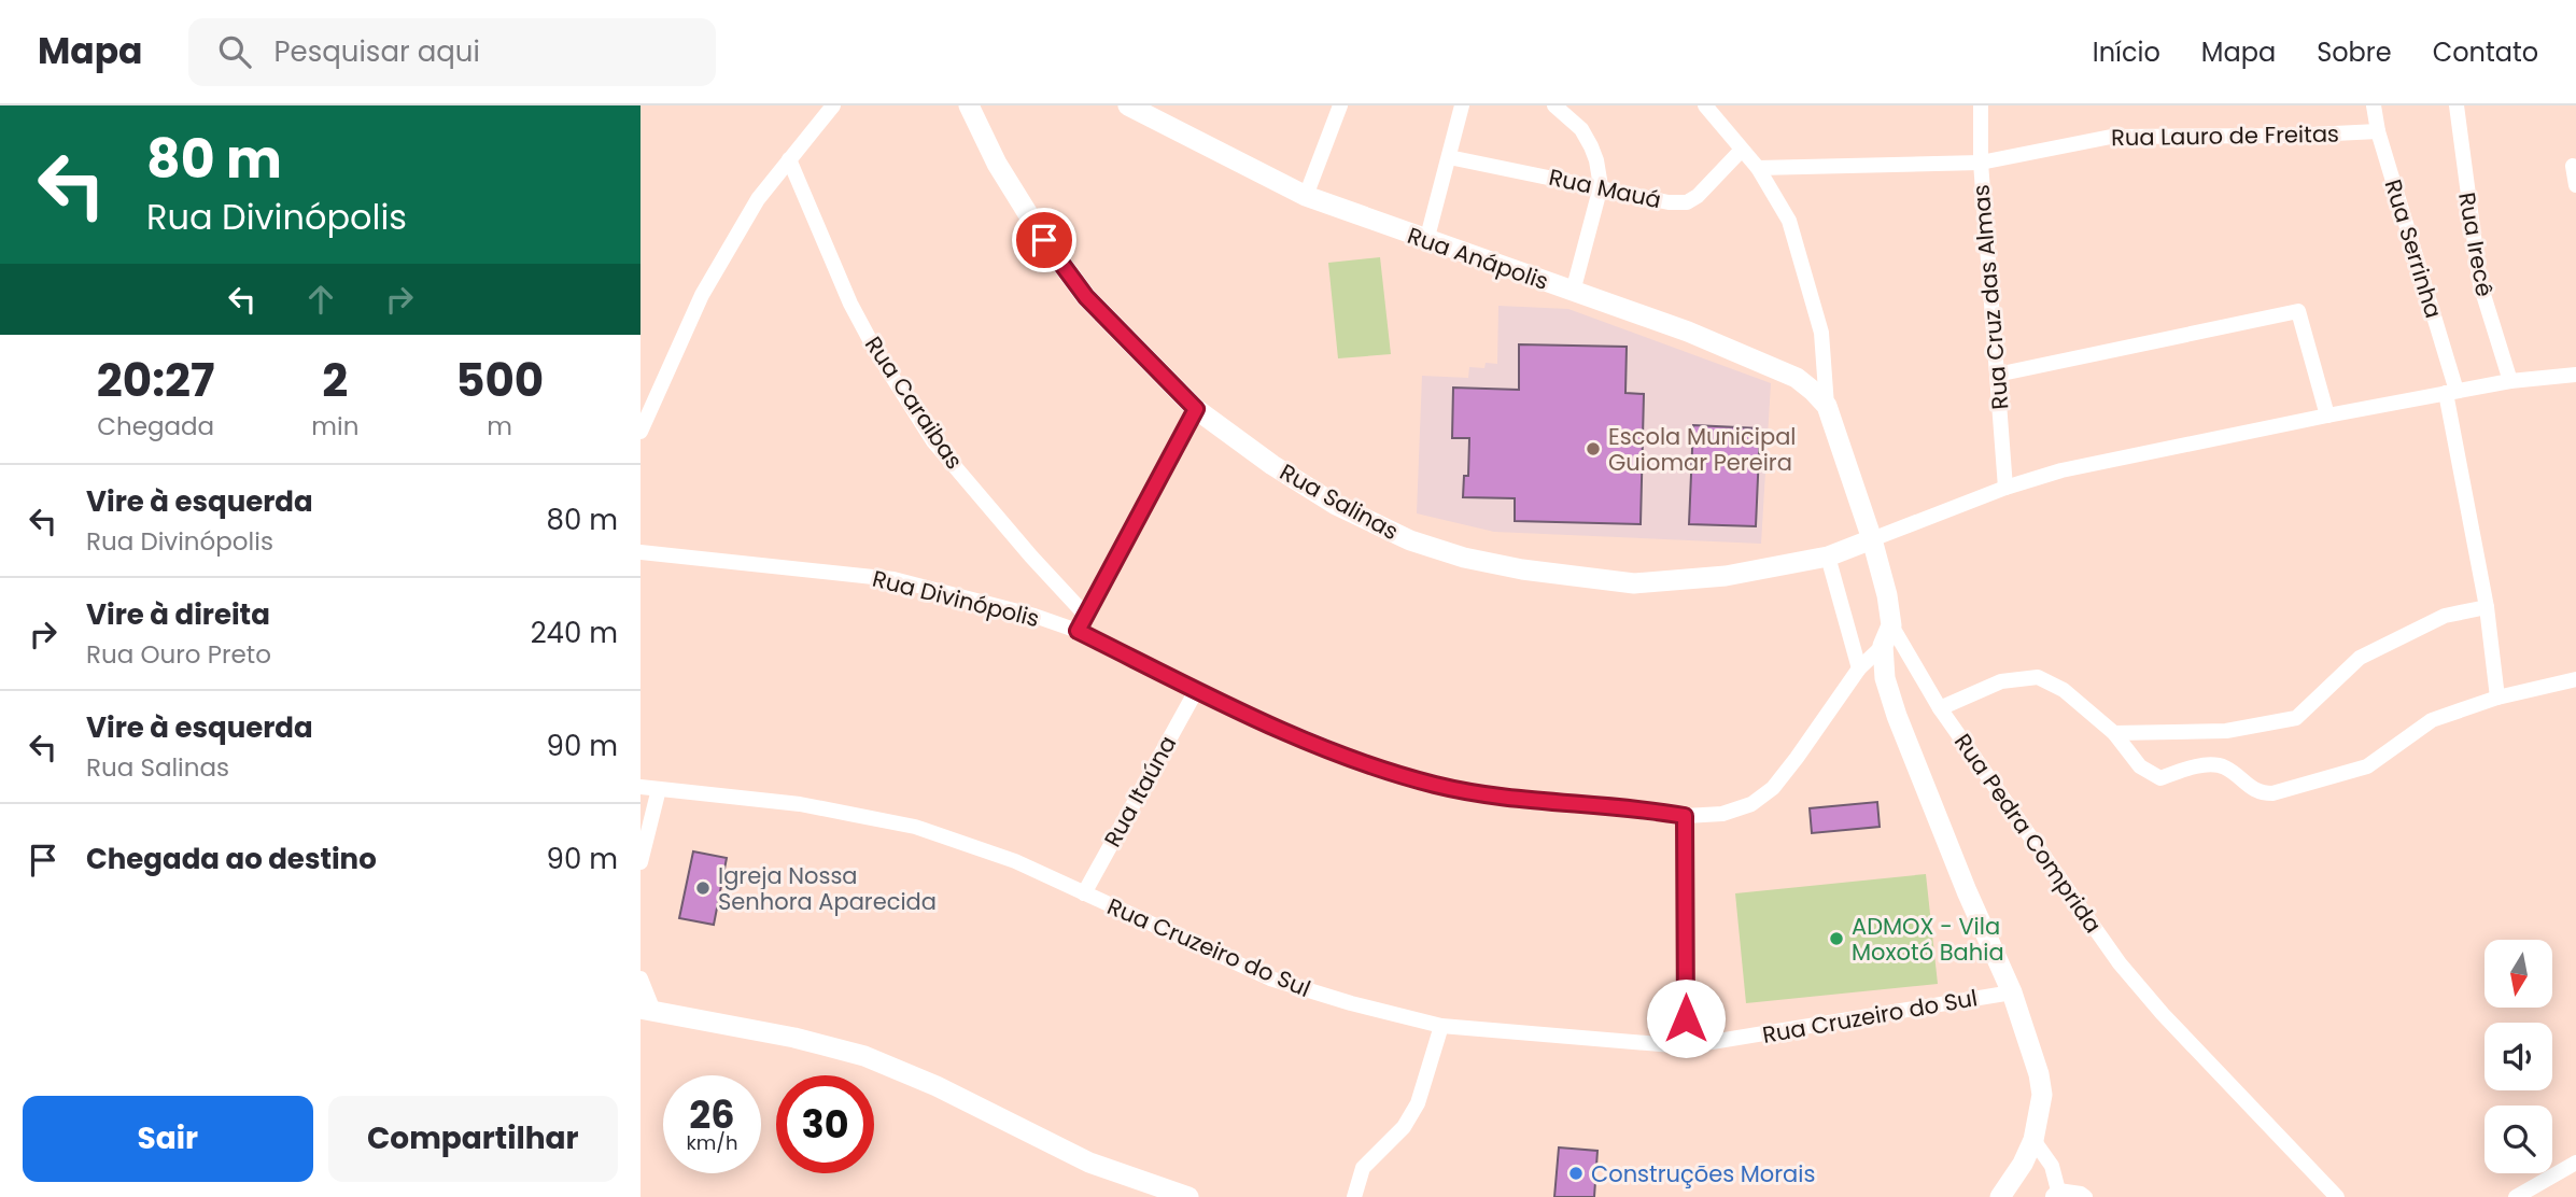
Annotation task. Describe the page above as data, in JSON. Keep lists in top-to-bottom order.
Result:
{
  "streets": {
    "street": [
      "Rua Lauro de Freitas",
      "Rua Mauá",
      "Rua Irecê",
      "Rua Serrinha",
      "Rua Anápolis",
      "Rua Cruz das Almas",
      "Rua Caraibas",
      "Rua Salinas",
      "Rua Divinópolis",
      "Rua Itaúna",
      "Rua Pedra Comprida",
      "Rua Cruzeiro do Sul"
    ]
  },
  "crossings": [
    ["Rua Lauro de Freitas", "Rua Serrinha"],
    ["Rua Lauro de Freitas", "Rua Cruz das Almas"],
    ["Rua Anápolis", "Rua Pedra Comprida"],
    ["Rua Salinas", "Rua Pedra Comprida"],
    ["Rua Divinópolis", "Rua Itaúna"],
    ["Rua Itaúna", "Rua Cruzeiro do Sul"]
  ],
  "places": [
    "Escola Municipal Guiomar Pereira",
    "Igreja Nossa Senhora Aparecida",
    "ADMOX - Vila Moxotó Bahia",
    "Construções Morais"
  ],
  "north": "bottom",
  "page": {
    "header": "Mapa",
    "search": "Pesquisar aqui",
    "nav": [
      "Início",
      "Mapa",
      "Sobre",
      "Contato"
    ],
    "turn": ["80 m", "Rua Divinópolis"],
    "eta": [
      "20:27",
      "Chegada",
      "2",
      "min",
      "500",
      "m"
    ],
    "list": [
      {
        "name": "Vire à esquerda",
        "note": "Rua Divinópolis",
        "value": "80 m"
      },
      {
        "name": "Vire à direita",
        "note": "Rua Ouro Preto",
        "value": "240 m"
      },
      {
        "name": "Vire à esquerda",
        "note": "Rua Salinas",
        "value": "90 m"
      },
      {
        "name": "Chegada ao destino",
        "value": "90 m"
      }
    ],
    "speed": "26 km/h",
    "limit": "30",
    "buttons": ["Sair", "Compartilhar"]
  }
}
